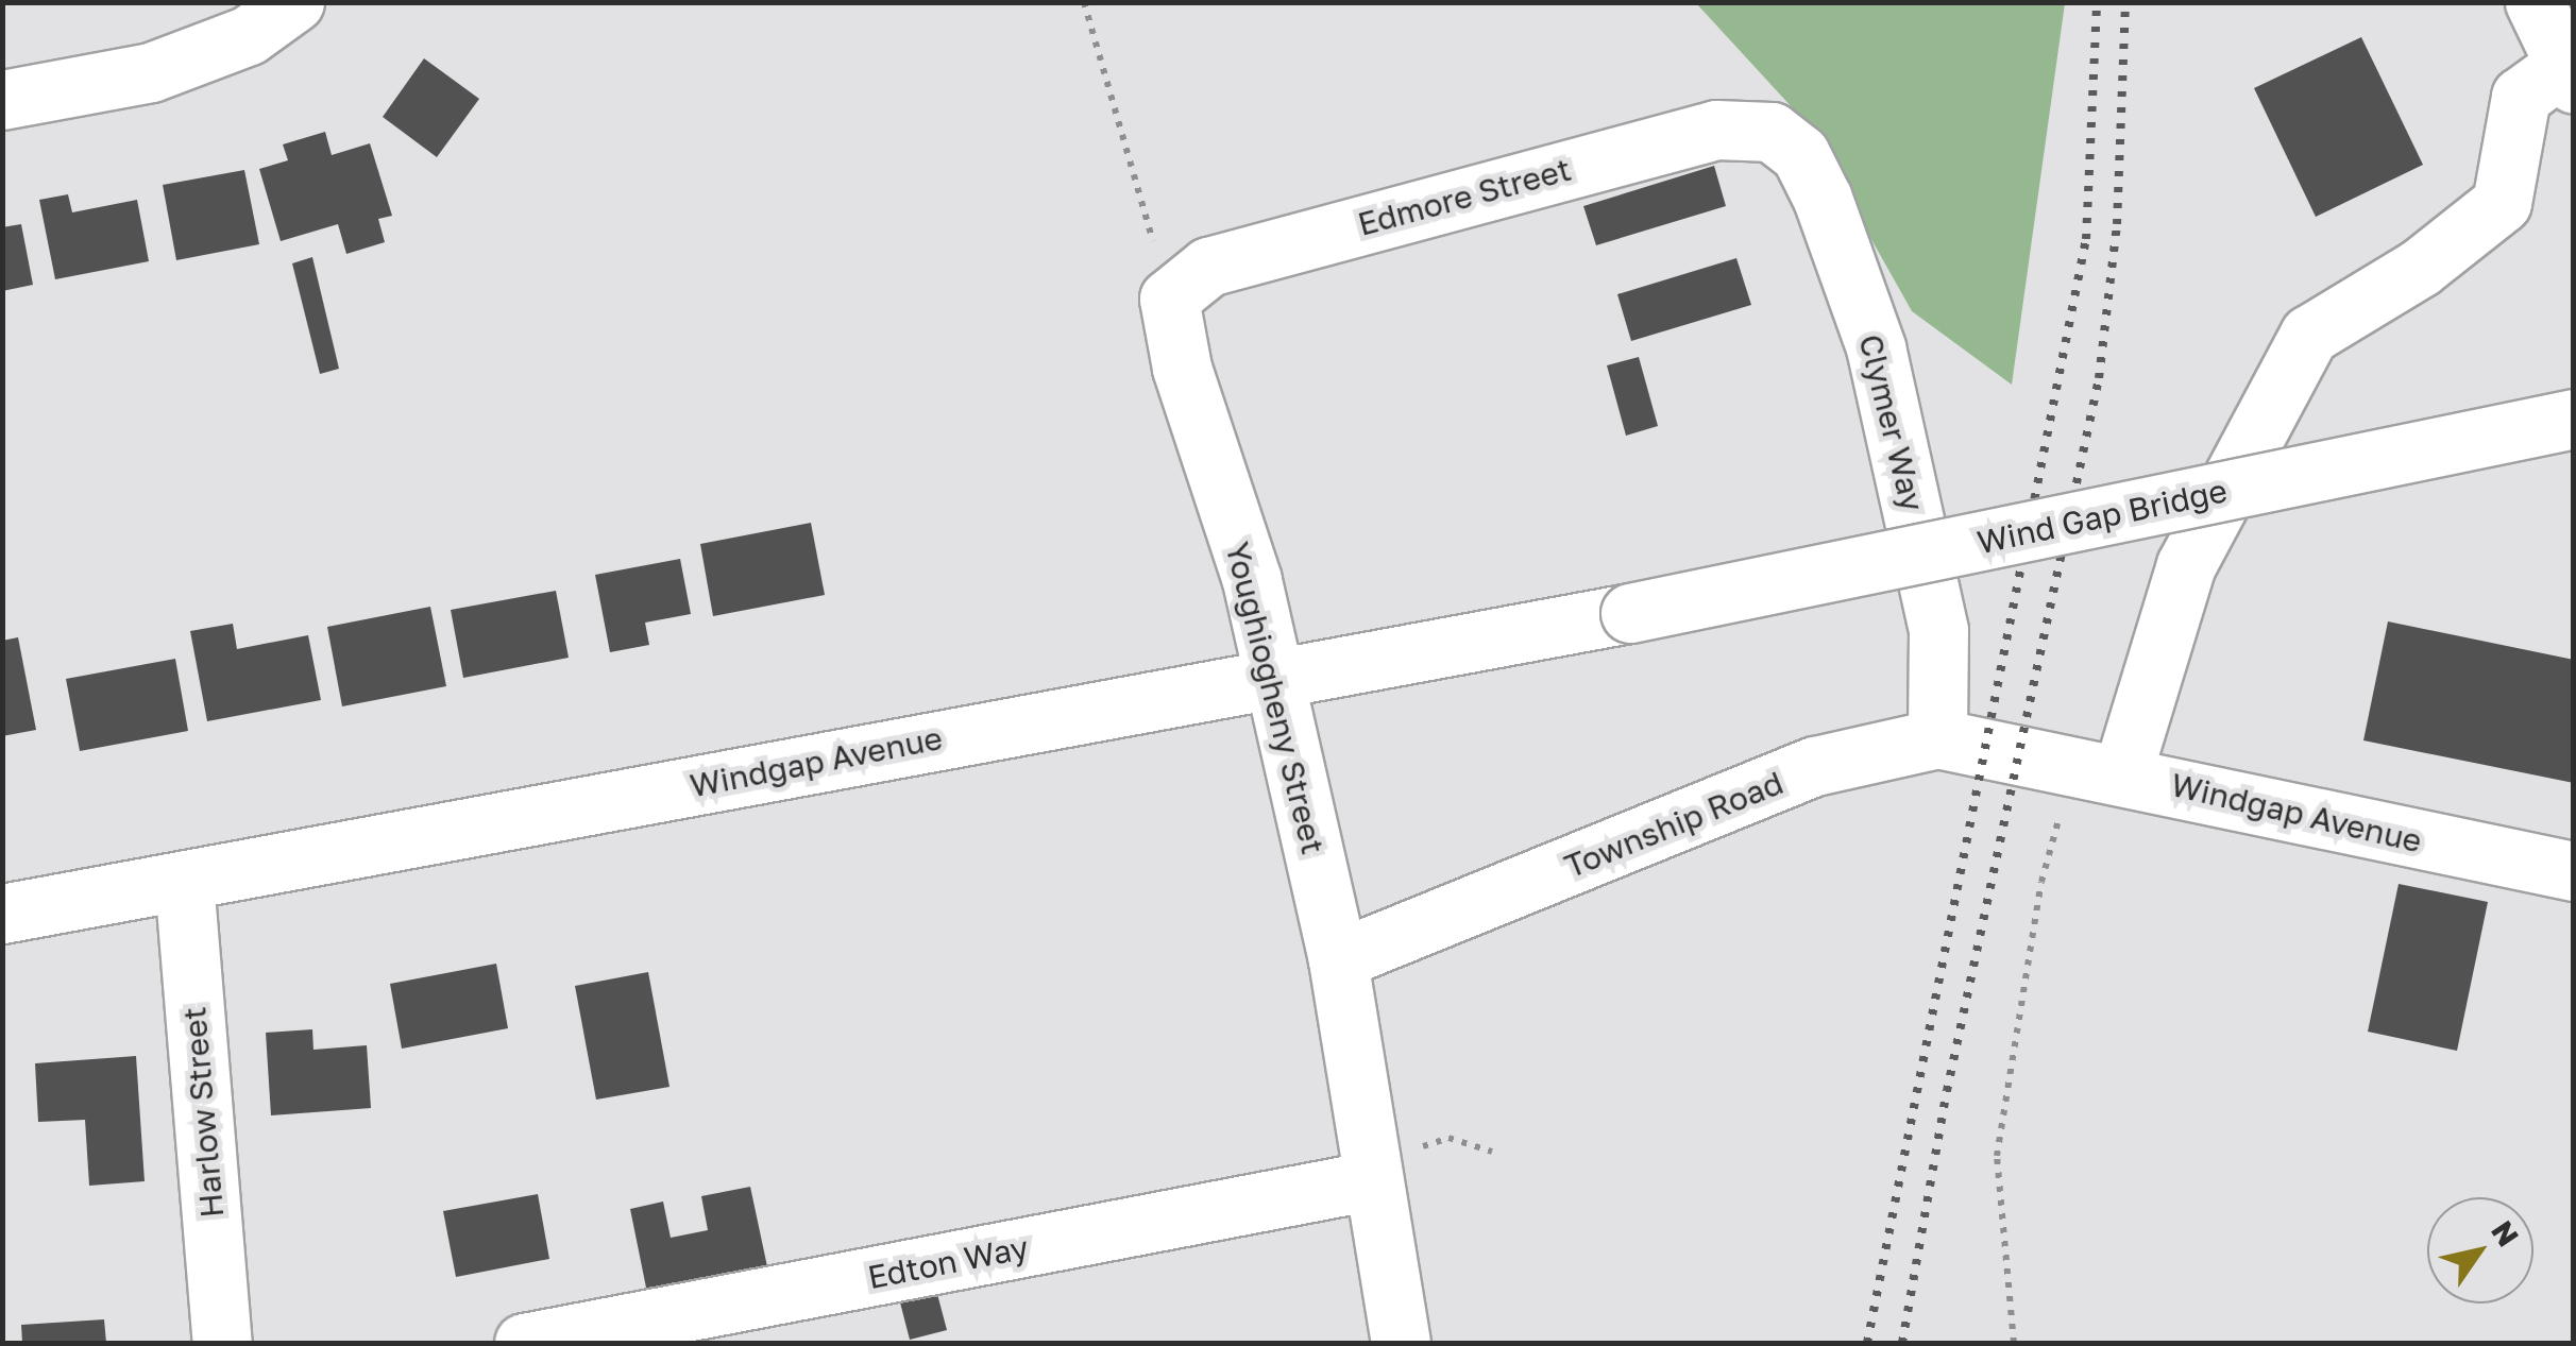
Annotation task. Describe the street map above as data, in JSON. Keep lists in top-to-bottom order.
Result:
{
  "streets": {
    "street": [
      "Edmore Street",
      "Clymer Way",
      "Wind Gap Bridge",
      "Youghiogheny Street",
      "Windgap Avenue",
      "Township Road",
      "Harlow Street",
      "Edton Way"
    ]
  },
  "crossings": [
    ["Edmore Street", "Clymer Way"],
    ["Edmore Street", "Youghiogheny Street"],
    ["Clymer Way", "Township Road"],
    ["Wind Gap Bridge", "Windgap Avenue"],
    ["Youghiogheny Street", "Windgap Avenue"],
    ["Youghiogheny Street", "Township Road"],
    ["Youghiogheny Street", "Edton Way"],
    ["Windgap Avenue", "Township Road"],
    ["Windgap Avenue", "Harlow Street"]
  ],
  "north": "top right"
}
